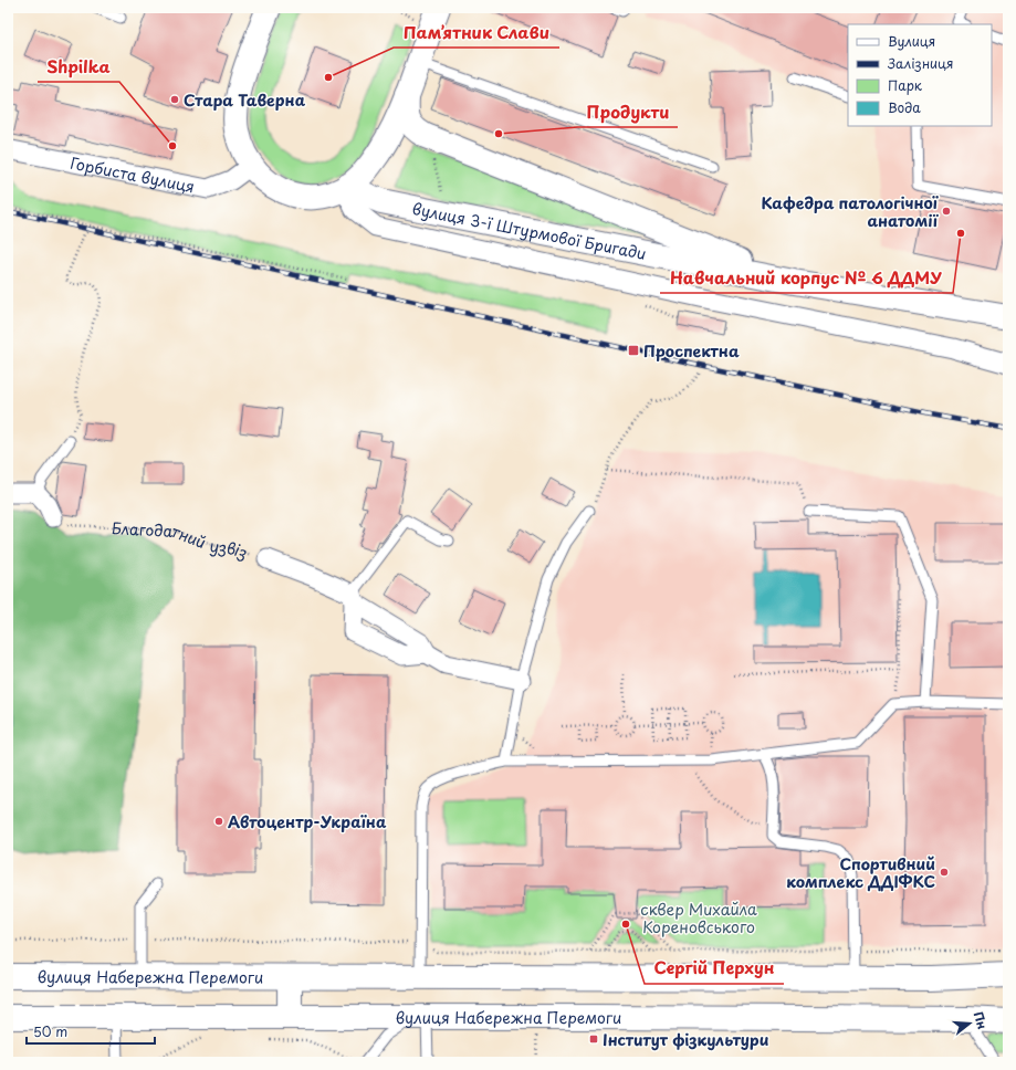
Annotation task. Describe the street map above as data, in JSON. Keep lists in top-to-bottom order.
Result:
{
  "streets": {
    "main road": ["вулиця 3-ї Штурмової Бригади", "вулиця Набережна Перемоги"],
    "street": ["Горбиста вулиця", "Благодатний узвіз"]
  },
  "parks": ["сквер Михайла Кореновського"],
  "places": {
    "other": [
      "Пам’ятник Слави",
      "Стара Таверна",
      "Продукти",
      "Shpilka",
      "Кафедра патологічної анатомії",
      "Навчальний корпус № 6 ДДМУ",
      "Автоцентр-Україна",
      "Спортивний комплекс ДДІФКС",
      "Сергій Перхун"
    ],
    "transit": ["Проспектна", "Інститут фізкультури"]
  },
  "legend": [
    "Вулиця",
    "Залізниця",
    "Парк",
    "Вода"
  ],
  "scale_bar": "50 m",
  "north": "right"
}
